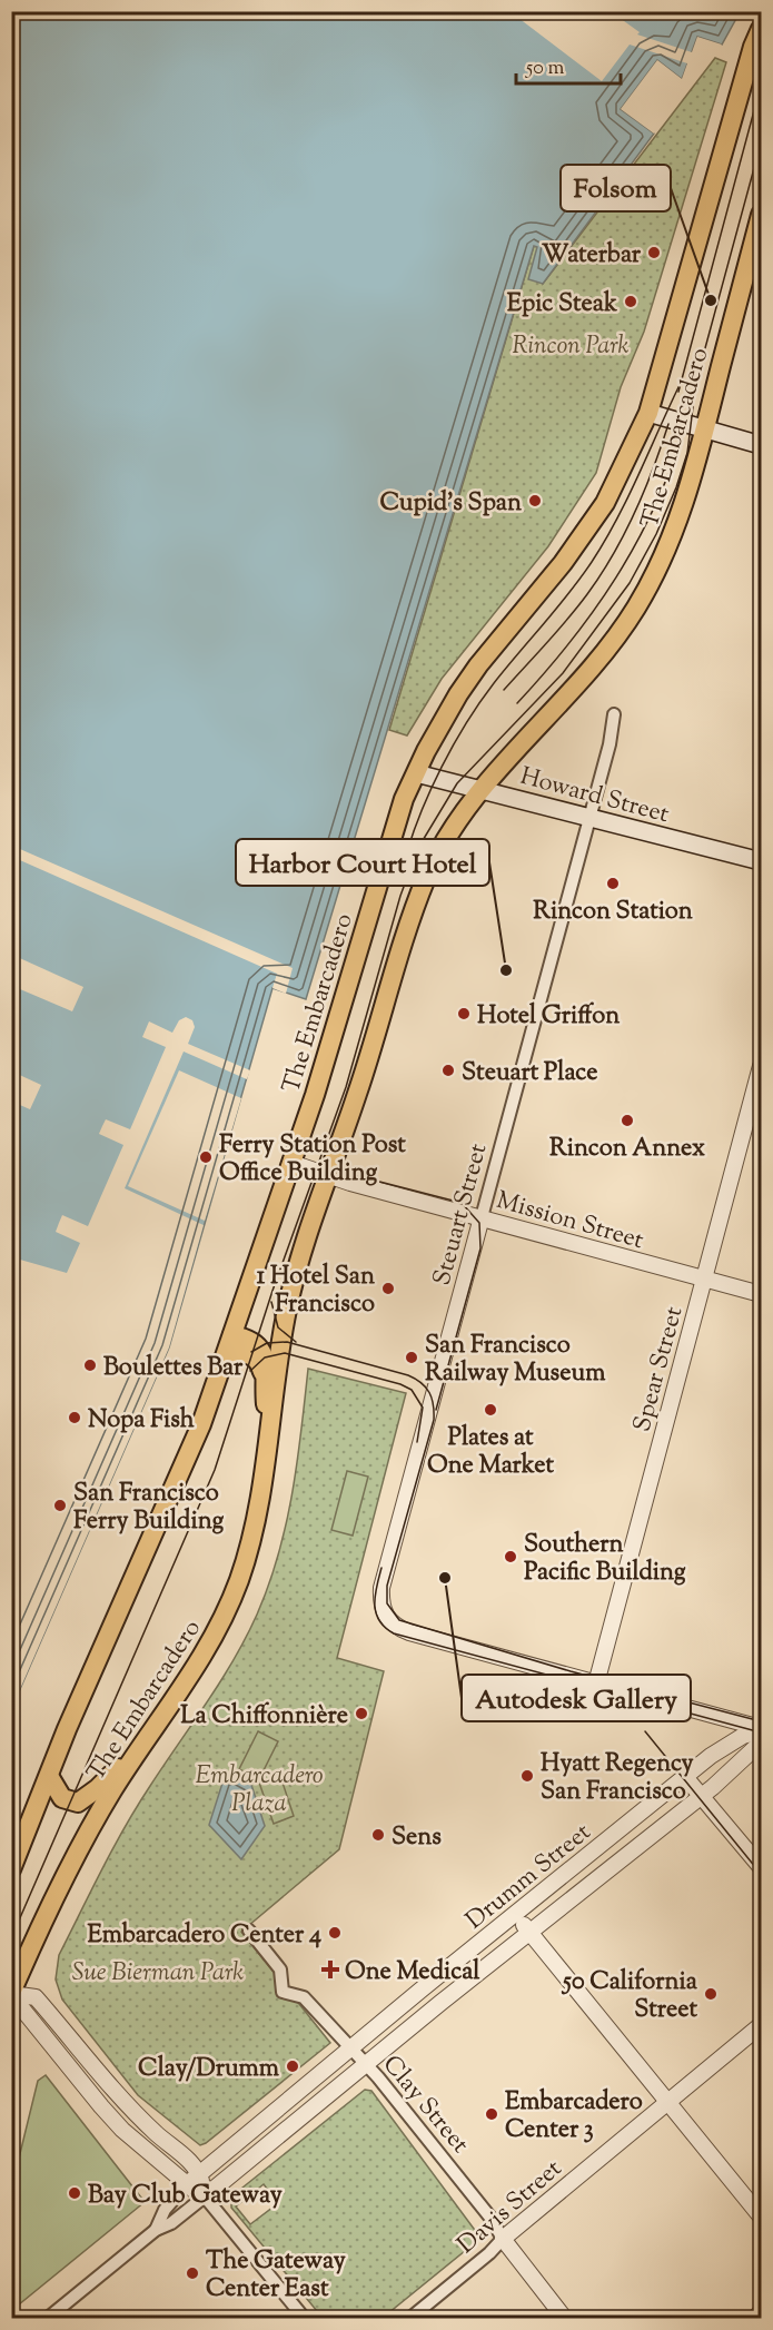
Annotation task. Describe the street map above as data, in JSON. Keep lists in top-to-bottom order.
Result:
{
  "streets": {
    "main road": ["The Embarcadero", "Howard Street"],
    "street": [
      "Steuart Street",
      "Mission Street",
      "Spear Street",
      "Drumm Street",
      "Clay Street",
      "Davis Street"
    ]
  },
  "crossings": [
    ["The Embarcadero", "Howard Street"],
    ["The Embarcadero", "Mission Street"],
    ["Howard Street", "Steuart Street"],
    ["Steuart Street", "Mission Street"],
    ["Steuart Street", "Spear Street"],
    ["Mission Street", "Spear Street"],
    ["Drumm Street", "Clay Street"],
    ["Clay Street", "Davis Street"]
  ],
  "parks": ["Rincon Park", "Embarcadero Plaza", "Sue Bierman Park"],
  "places": {
    "other": [
      "Waterbar",
      "Folsom",
      "Epic Steak",
      "Cupid's Span",
      "Rincon Station",
      "Harbor Court Hotel",
      "Hotel Griffon",
      "Steuart Place",
      "Rincon Annex",
      "Ferry Station Post Office Building",
      "1 Hotel San Francisco",
      "San Francisco Railway Museum",
      "Boulettes Bar",
      "Plates at One Market",
      "Nopa Fish",
      "San Francisco Ferry Building",
      "Southern Pacific Building",
      "Autodesk Gallery",
      "La Chiffonnière",
      "Hyatt Regency San Francisco",
      "Sens",
      "Embarcadero Center 4",
      "50 California Street",
      "Clay/Drumm",
      "Embarcadero Center 3",
      "Bay Club Gateway",
      "The Gateway Center East"
    ],
    "health": ["One Medical"]
  },
  "scale_bar": "50 m"
}
